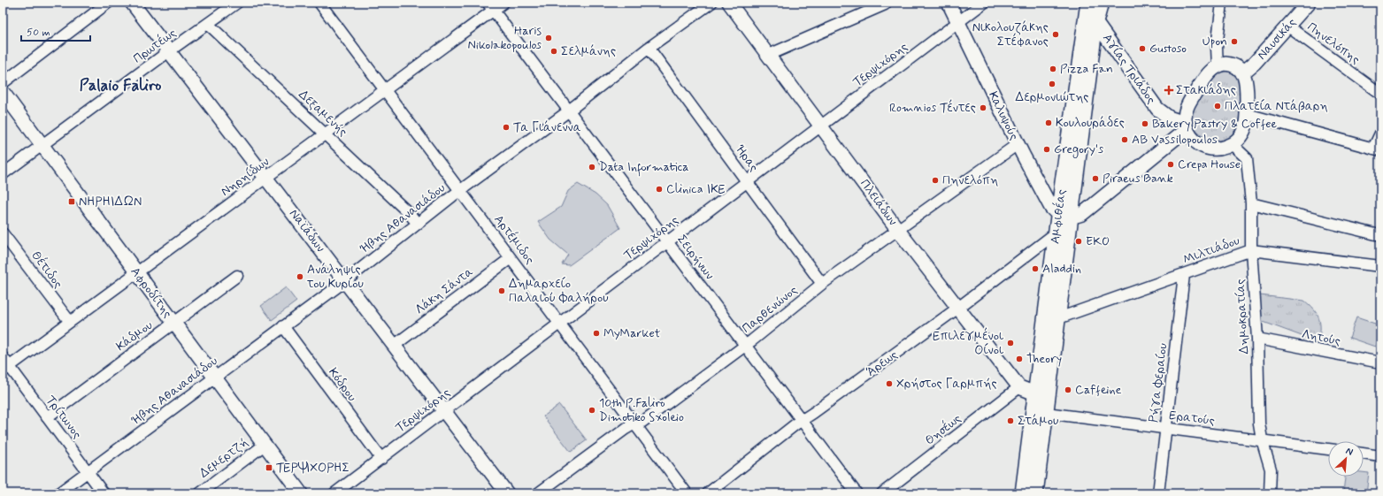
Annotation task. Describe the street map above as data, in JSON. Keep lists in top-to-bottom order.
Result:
{
  "streets": {
    "main road": ["Αμφιθέας"],
    "street": [
      "Ναυσικάς",
      "Πηνελόπης",
      "Πρωτέως",
      "Τερψιχόρης",
      "Αγίας Τριάδος",
      "Δεξαμενής",
      "Καλυψούς",
      "Ήρας",
      "Νηρηίδων",
      "Πλειάδων",
      "Ήβης Αθανασιάδου",
      "Ναϊάδων",
      "Αρτέμιδος",
      "Μιλτιάδου",
      "Σειρήνων",
      "Θέτιδος",
      "Λάκη Σάντα",
      "Αφροδίτης",
      "Παρθενώνος",
      "Δημοκρατίας",
      "Κάδμου",
      "Λητούς",
      "Άρεως",
      "Ρήγα Φεραίου",
      "Κόδρου",
      "Τρίτωνος",
      "Ερατούς",
      "Θησέως",
      "Δεμερτζή"
    ]
  },
  "crossings": [
    ["Ναυσικάς", "Πηνελόπης"],
    ["Ναυσικάς", "Αγίας Τριάδος"],
    ["Ναυσικάς", "Δημοκρατίας"],
    ["Πρωτέως", "Δεξαμενής"],
    ["Πρωτέως", "Ναϊάδων"],
    ["Πρωτέως", "Αφροδίτης"],
    ["Τερψιχόρης", "Καλυψούς"],
    ["Τερψιχόρης", "Ήρας"],
    ["Τερψιχόρης", "Πλειάδων"],
    ["Τερψιχόρης", "Ναϊάδων"],
    ["Τερψιχόρης", "Αρτέμιδος"],
    ["Τερψιχόρης", "Σειρήνων"],
    ["Τερψιχόρης", "Κόδρου"],
    ["Αγίας Τριάδος", "Αμφιθέας"],
    ["Αγίας Τριάδος", "Δημοκρατίας"],
    ["Δεξαμενής", "Νηρηίδων"],
    ["Δεξαμενής", "Ήβης Αθανασιάδου"],
    ["Καλυψούς", "Αμφιθέας"],
    ["Καλυψούς", "Παρθενώνος"],
    ["Ήρας", "Ήβης Αθανασιάδου"],
    ["Ήρας", "Παρθενώνος"],
    ["Νηρηίδων", "Ναϊάδων"],
    ["Νηρηίδων", "Αρτέμιδος"],
    ["Νηρηίδων", "Σειρήνων"],
    ["Νηρηίδων", "Θέτιδος"],
    ["Νηρηίδων", "Αφροδίτης"],
    ["Νηρηίδων", "Τρίτωνος"],
    ["Πλειάδων", "Παρθενώνος"],
    ["Πλειάδων", "Άρεως"],
    ["Πλειάδων", "Θησέως"],
    ["Αμφιθέας", "Μιλτιάδου"],
    ["Αμφιθέας", "Άρεως"],
    ["Αμφιθέας", "Ερατούς"],
    ["Ήβης Αθανασιάδου", "Ναϊάδων"],
    ["Ήβης Αθανασιάδου", "Αρτέμιδος"],
    ["Ήβης Αθανασιάδου", "Σειρήνων"],
    ["Ήβης Αθανασιάδου", "Αφροδίτης"],
    ["Ήβης Αθανασιάδου", "Κόδρου"],
    ["Ήβης Αθανασιάδου", "Τρίτωνος"],
    ["Ναϊάδων", "Λάκη Σάντα"],
    ["Αρτέμιδος", "Λάκη Σάντα"],
    ["Αρτέμιδος", "Παρθενώνος"],
    ["Μιλτιάδου", "Δημοκρατίας"],
    ["Μιλτιάδου", "Ρήγα Φεραίου"],
    ["Σειρήνων", "Παρθενώνος"],
    ["Σειρήνων", "Άρεως"],
    ["Αφροδίτης", "Κάδμου"],
    ["Αφροδίτης", "Δεμερτζή"],
    ["Δημοκρατίας", "Λητούς"],
    ["Δημοκρατίας", "Ερατούς"],
    ["Κάδμου", "Τρίτωνος"],
    ["Ρήγα Φεραίου", "Ερατούς"]
  ],
  "districts": ["Palaio Faliro"],
  "places": {
    "other": [
      "Νικολουζάκης Στέφανος",
      "Haris Nikolakopoulos",
      "Upon",
      "Gustoso",
      "Σελμάνης",
      "Pizza Fan",
      "Δερμονιώτης",
      "Πλατεία Ντάβαρη",
      "Romnios Τέντες",
      "Κουλουράδες",
      "Bakery Pastry & Coffee",
      "Τα Γιάνεννα",
      "AB Vassilopoulos",
      "Gregory's",
      "Crepa House",
      "Data Informatica",
      "Piraeus Bank",
      "Πηνελόπη",
      "Clinica ΙΚΕ",
      "EKO",
      "Aladdin",
      "Ανάληψις του Κυρίου",
      "Δημαρχείο Παλαιού Φαλήρου",
      "MyMarket",
      "Επιλεγμένοι Οίνοι",
      "Theory",
      "Χρήστος Γαρμπής",
      "Caffeine",
      "10th P.Faliro Dimotiko Sxoleio",
      "Στάμου"
    ],
    "health": ["Στακιάδης"],
    "transit": ["ΝΗΡΗΙΔΩΝ", "ΤΕΡΨΙΧΟΡΗΣ"]
  },
  "scale_bar": "50 m",
  "north": "top right"
}
